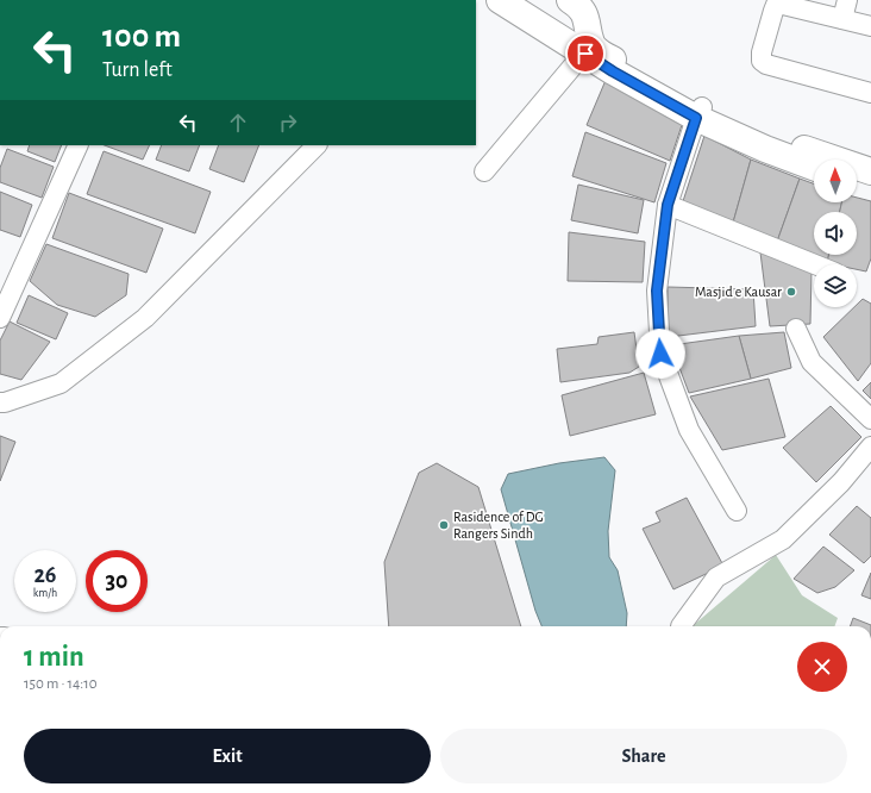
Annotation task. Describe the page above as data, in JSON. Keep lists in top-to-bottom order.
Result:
{
  "places": ["Masjid e Kausar", "Rasidence of DG Rangers Sindh"],
  "north": "top",
  "page": {
    "turn": ["100 m", "Turn left"],
    "speed": "26 km/h",
    "limit": "30",
    "heading": ["1 min", "150 m · 14:10"],
    "buttons": ["Exit", "Share"]
  }
}
